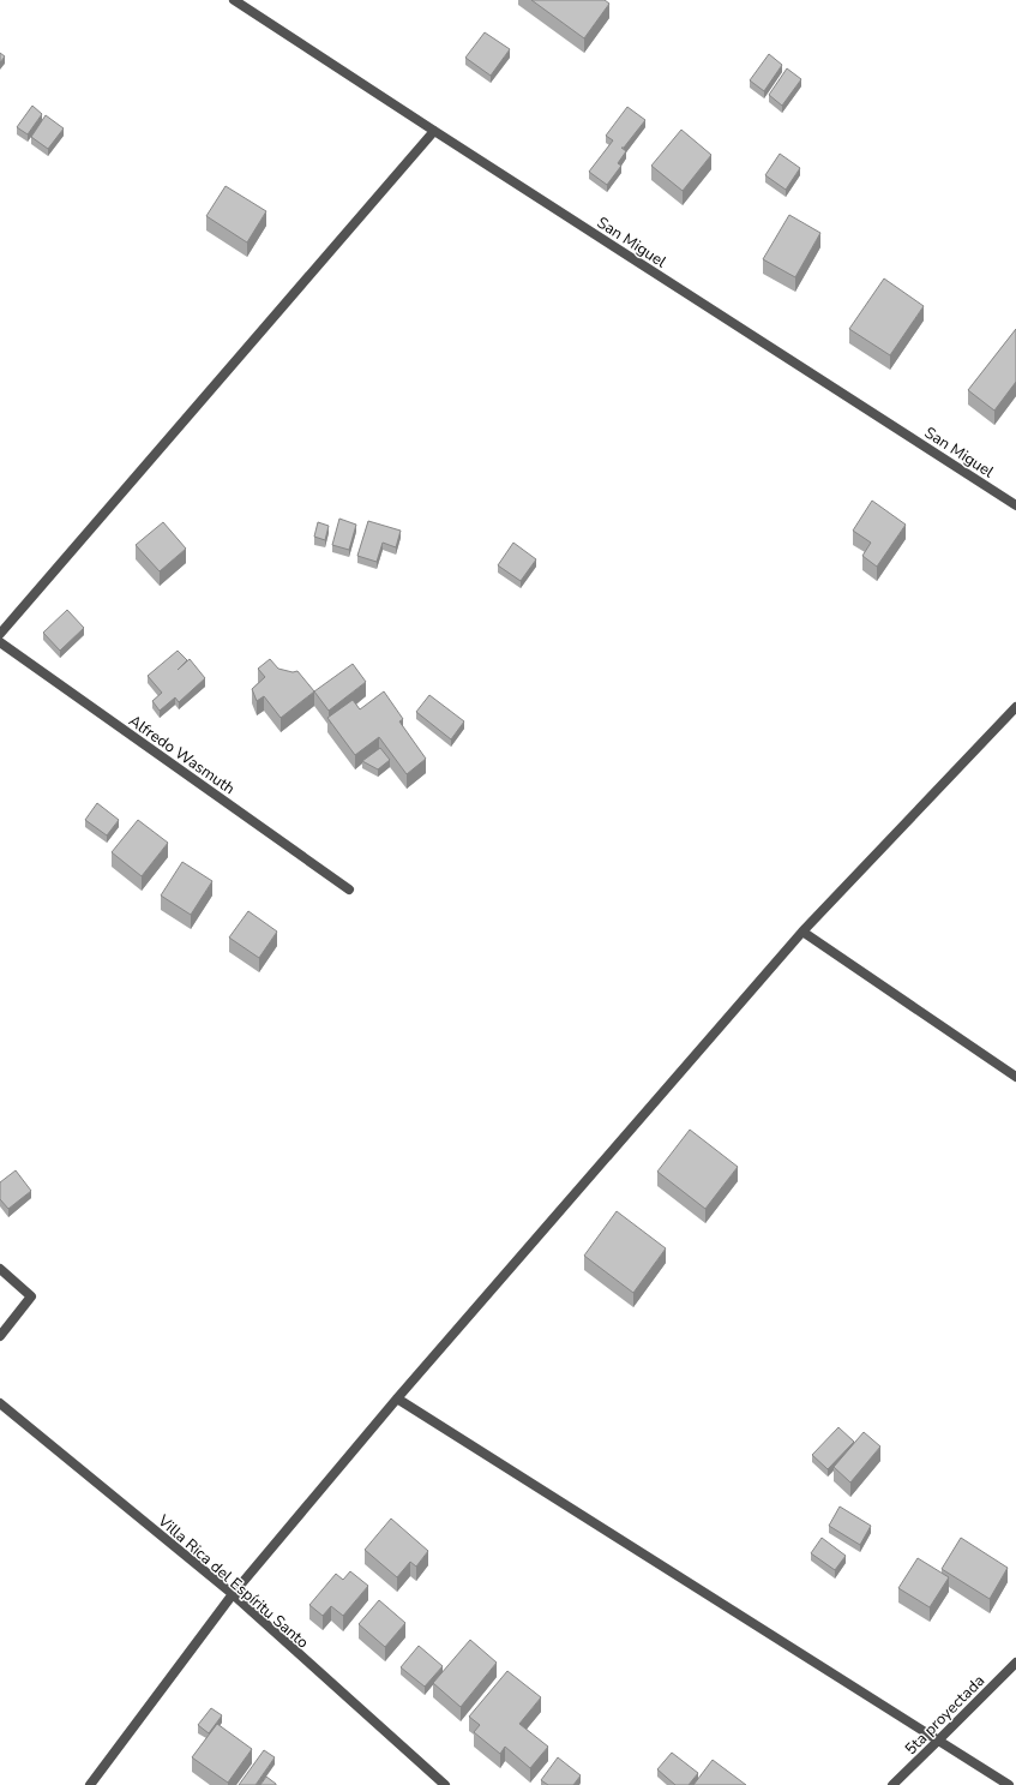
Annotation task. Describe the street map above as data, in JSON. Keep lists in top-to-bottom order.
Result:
{
  "streets": {
    "street": [
      "San Miguel",
      "Alfredo Wasmuth",
      "Villa Rica del Espíritu Santo",
      "5ta proyectada"
    ]
  }
}
